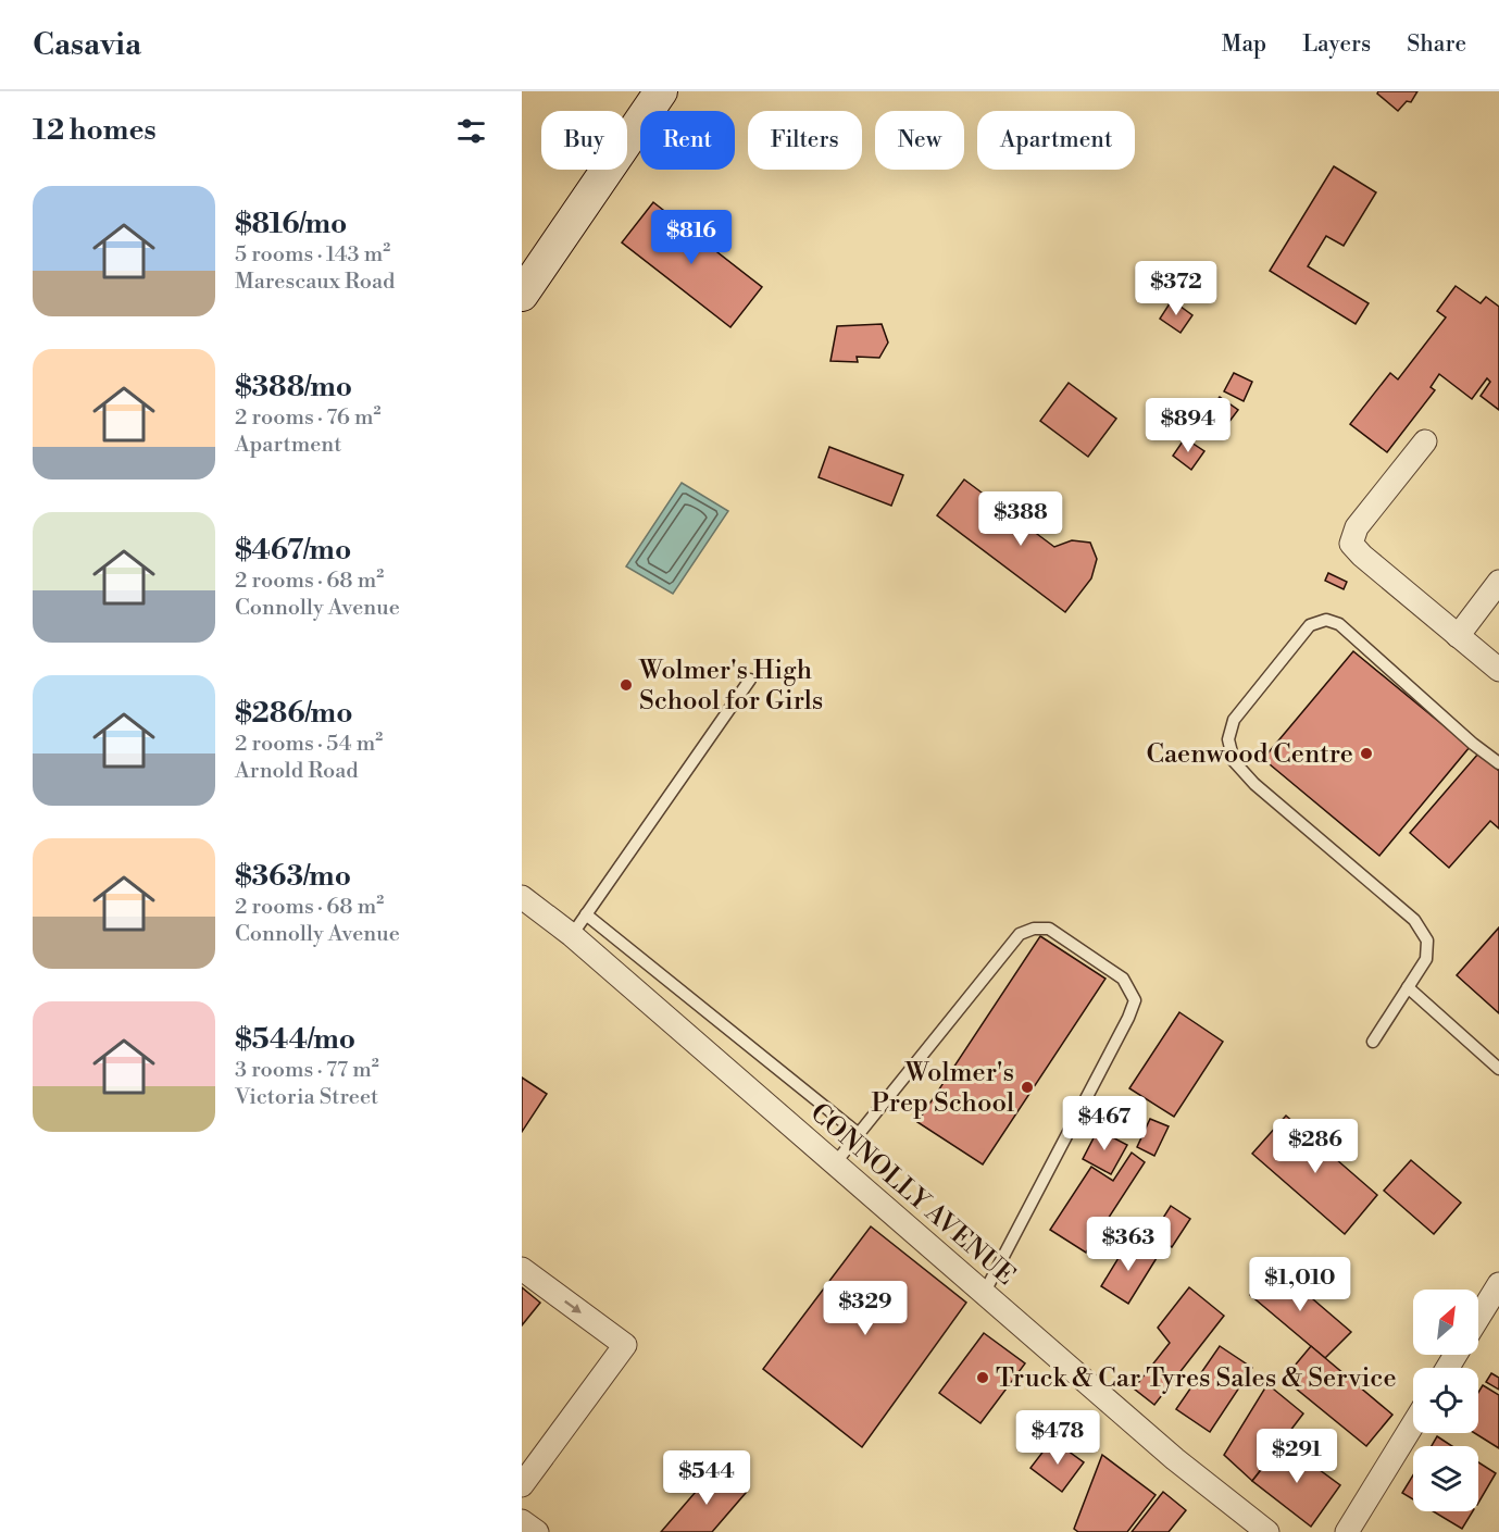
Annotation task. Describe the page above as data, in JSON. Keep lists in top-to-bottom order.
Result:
{
  "streets": {
    "street": ["CONNOLLY AVENUE"]
  },
  "places": [
    "Wolmer's High School for Girls",
    "Caenwood Centre",
    "Wolmer's Prep School",
    "Truck & Car Tyres Sales & Service"
  ],
  "north": "top right",
  "page": {
    "header": "Casavia",
    "nav": ["Map", "Layers", "Share"],
    "heading": "12 homes",
    "chip": [
      "Buy",
      "Rent",
      "Filters",
      "New",
      "Apartment"
    ],
    "list": [
      {
        "name": "$816/mo",
        "note": "5 rooms · 143 m² · Marescaux Road"
      },
      {
        "name": "$388/mo",
        "note": "2 rooms · 76 m² · Apartment"
      },
      {
        "name": "$467/mo",
        "note": "2 rooms · 68 m² · Connolly Avenue"
      },
      {
        "name": "$286/mo",
        "note": "2 rooms · 54 m² · Arnold Road"
      },
      {
        "name": "$363/mo",
        "note": "2 rooms · 68 m² · Connolly Avenue"
      },
      {
        "name": "$544/mo",
        "note": "3 rooms · 77 m² · Victoria Street"
      }
    ],
    "price": [
      "$816",
      "$372",
      "$894",
      "$388",
      "$467",
      "$286",
      "$363",
      "$1,010",
      "$329",
      "$478",
      "$291",
      "$544"
    ]
  }
}
